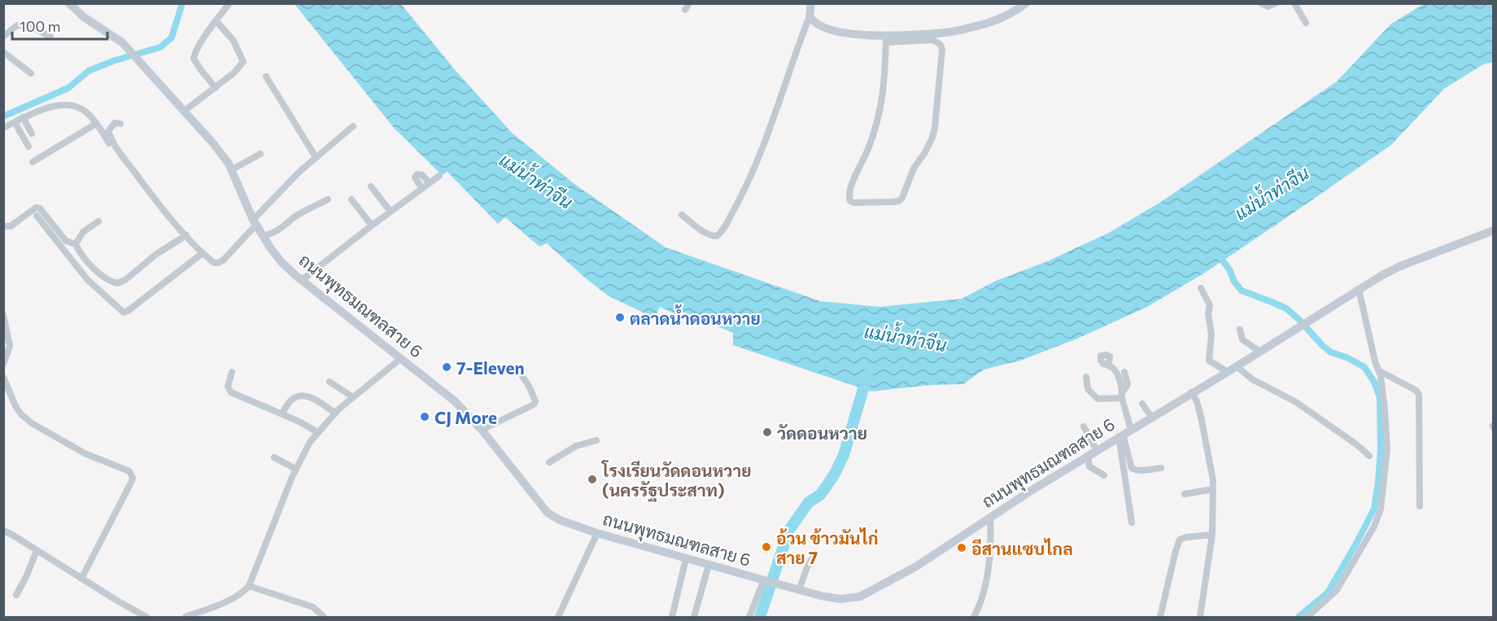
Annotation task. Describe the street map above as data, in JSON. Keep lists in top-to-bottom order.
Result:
{
  "streets": {
    "main road": ["ถนนพุทธมณฑลสาย 6"]
  },
  "water": ["แม่น้ำท่าจีน"],
  "places": [
    "ตลาดน้ำดอนหวาย",
    "7-Eleven",
    "CJ More",
    "วัดดอนหวาย",
    "โรงเรียนวัดดอนหวาย (นครรัฐประสาท)",
    "อ้วน ข้าวมันไก่ สาย 7",
    "อีสานแซบไกล"
  ],
  "scale_bar": "100 m"
}
